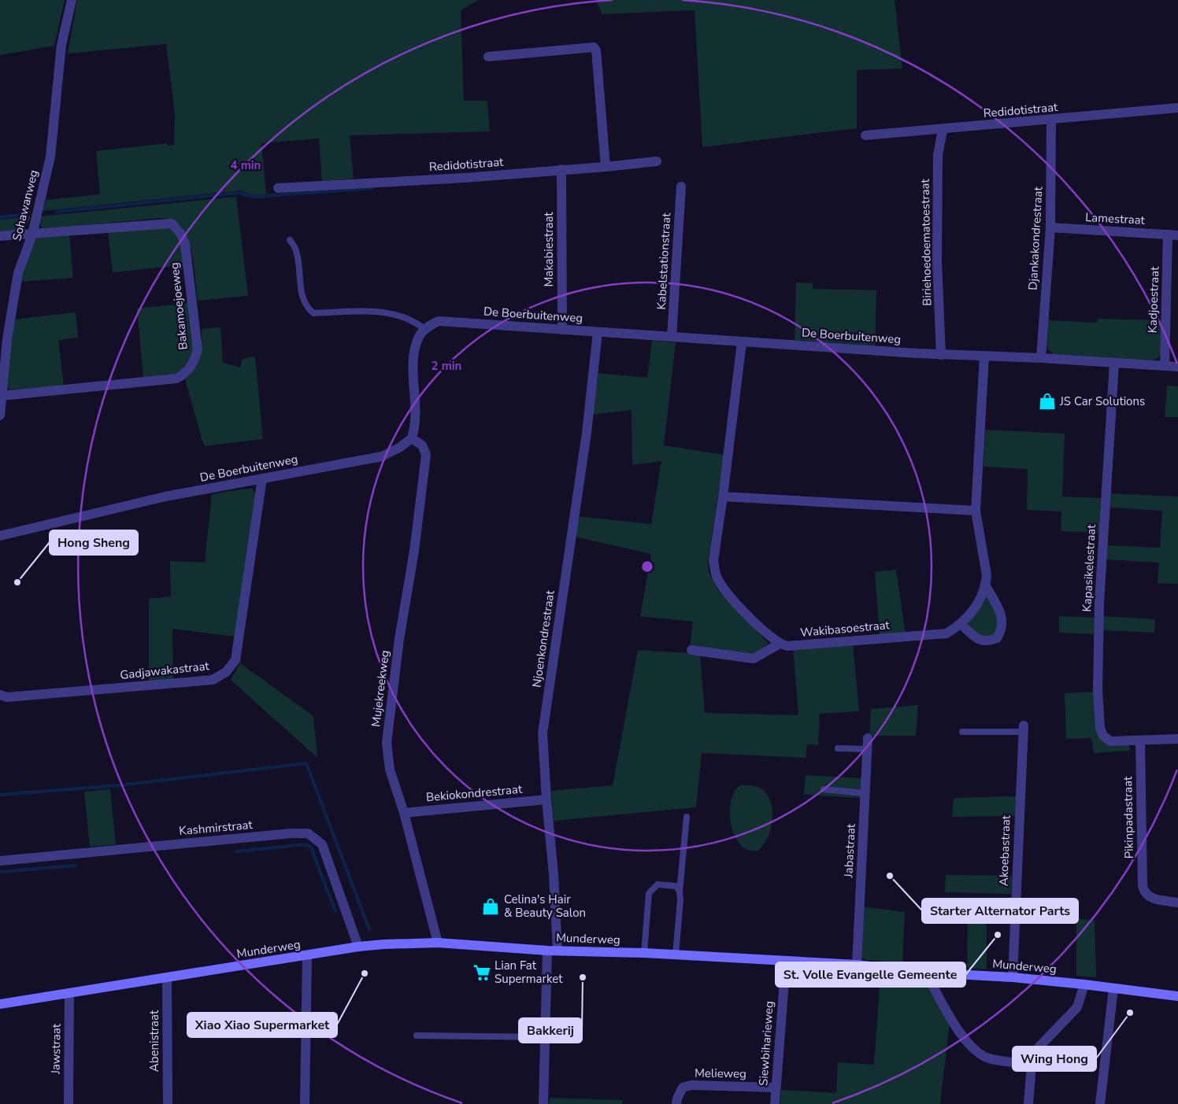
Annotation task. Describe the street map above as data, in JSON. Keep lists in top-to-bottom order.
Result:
{
  "streets": {
    "street": [
      "Redidotistraat",
      "Sohawanweg",
      "Lamestraat",
      "Djankakondrestraat",
      "Biriehoedoematoestraat",
      "Makabiestraat",
      "Kabelstationstraat",
      "Kadjoestraat",
      "Bakamoejoeweg",
      "De Boerbuitenweg",
      "Kapasikelestraat",
      "Wakibasoestraat",
      "Njoenkondrestraat",
      "Gadjawakastraat",
      "Mujekreekweg",
      "Bekiokondrestraat",
      "Pikinpadastraat",
      "Kashmirstraat",
      "Jabastraat",
      "Akoebastraat",
      "Munderweg",
      "Abenistraat",
      "Siewbiharieweg",
      "Jawstraat",
      "Melieweg"
    ]
  },
  "crossings": [
    ["Redidotistraat", "Djankakondrestraat"],
    ["Redidotistraat", "Biriehoedoematoestraat"],
    ["Redidotistraat", "Makabiestraat"],
    ["Sohawanweg", "Bakamoejoeweg"],
    ["Lamestraat", "Djankakondrestraat"],
    ["Lamestraat", "Kadjoestraat"],
    ["Djankakondrestraat", "De Boerbuitenweg"],
    ["Biriehoedoematoestraat", "De Boerbuitenweg"],
    ["Makabiestraat", "De Boerbuitenweg"],
    ["Kabelstationstraat", "De Boerbuitenweg"],
    ["Kadjoestraat", "De Boerbuitenweg"],
    ["De Boerbuitenweg", "Kapasikelestraat"],
    ["De Boerbuitenweg", "Wakibasoestraat"],
    ["De Boerbuitenweg", "Njoenkondrestraat"],
    ["De Boerbuitenweg", "Gadjawakastraat"],
    ["De Boerbuitenweg", "Mujekreekweg"],
    ["Kapasikelestraat", "Pikinpadastraat"],
    ["Njoenkondrestraat", "Bekiokondrestraat"],
    ["Njoenkondrestraat", "Munderweg"],
    ["Mujekreekweg", "Bekiokondrestraat"],
    ["Mujekreekweg", "Munderweg"],
    ["Kashmirstraat", "Munderweg"],
    ["Jabastraat", "Munderweg"],
    ["Akoebastraat", "Munderweg"],
    ["Munderweg", "Abenistraat"],
    ["Munderweg", "Siewbiharieweg"],
    ["Munderweg", "Jawstraat"],
    ["Siewbiharieweg", "Melieweg"]
  ],
  "places": {
    "shop": ["JS Car Solutions", "Celina's Hair & Beauty Salon"],
    "other": [
      "Hong Sheng",
      "Starter Alternator Parts",
      "St. Volle Evangelle Gemeente",
      "Xiao Xiao Supermarket",
      "Bakkerij",
      "Wing Hong"
    ],
    "supermarket": ["Lian Fat Supermarket"]
  },
  "rings": ["4 min", "2 min"]
}
